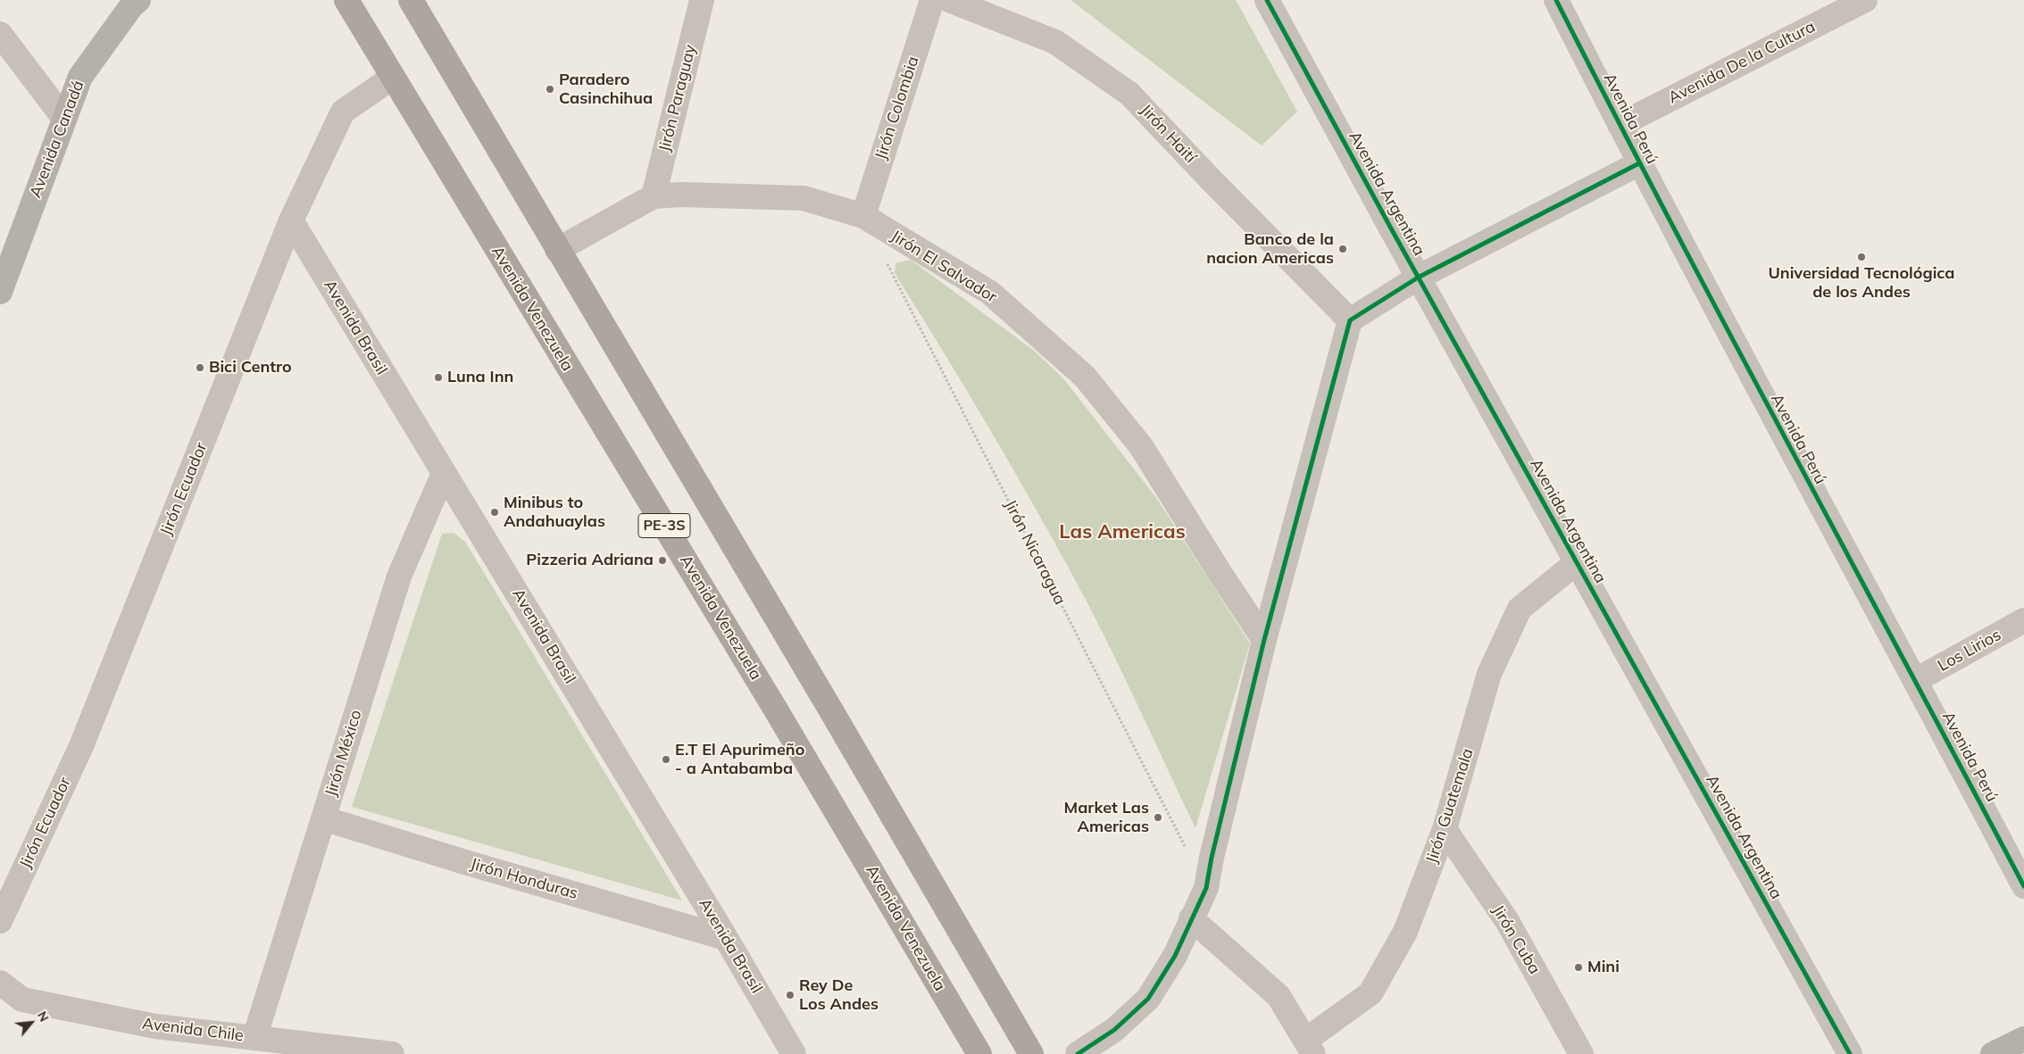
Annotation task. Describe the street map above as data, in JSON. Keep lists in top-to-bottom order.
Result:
{
  "streets": {
    "highway": ["Avenida Venezuela", "PE-3S"],
    "street": [
      "Avenida De la Cultura",
      "Jirón Paraguay",
      "Jirón Colombia",
      "Avenida Perú",
      "Jirón Haití",
      "Avenida Canadá",
      "Avenida Argentina",
      "Jirón El Salvador",
      "Avenida Brasil",
      "Jirón Ecuador",
      "Los Lirios",
      "Jirón México",
      "Jirón Guatemala",
      "Jirón Honduras",
      "Jirón Cuba",
      "Avenida Chile"
    ],
    "path": ["Jirón Nicaragua"]
  },
  "crossings": [
    ["Avenida De la Cultura", "Avenida Perú"],
    ["Jirón Paraguay", "Jirón El Salvador"],
    ["Jirón Colombia", "Jirón El Salvador"],
    ["Avenida Perú", "Los Lirios"],
    ["Avenida Argentina", "Jirón Guatemala"],
    ["Jirón El Salvador", "PE-3S"],
    ["Avenida Venezuela", "Jirón Ecuador"],
    ["Avenida Brasil", "Jirón Ecuador"],
    ["Avenida Brasil", "Jirón México"],
    ["Avenida Brasil", "Jirón Honduras"],
    ["Jirón México", "Jirón Honduras"],
    ["Jirón México", "Avenida Chile"],
    ["Jirón Guatemala", "Jirón Cuba"]
  ],
  "districts": ["Las Americas"],
  "places": [
    "Paradero Casinchihua",
    "Banco de la nacion Americas",
    "Universidad Tecnológica de los Andes",
    "Bici Centro",
    "Luna Inn",
    "Minibus to Andahuaylas",
    "Pizzeria Adriana",
    "E.T El Apurimeño - a Antabamba",
    "Market Las Americas",
    "Mini",
    "Rey De Los Andes"
  ],
  "north": "top right"
}
